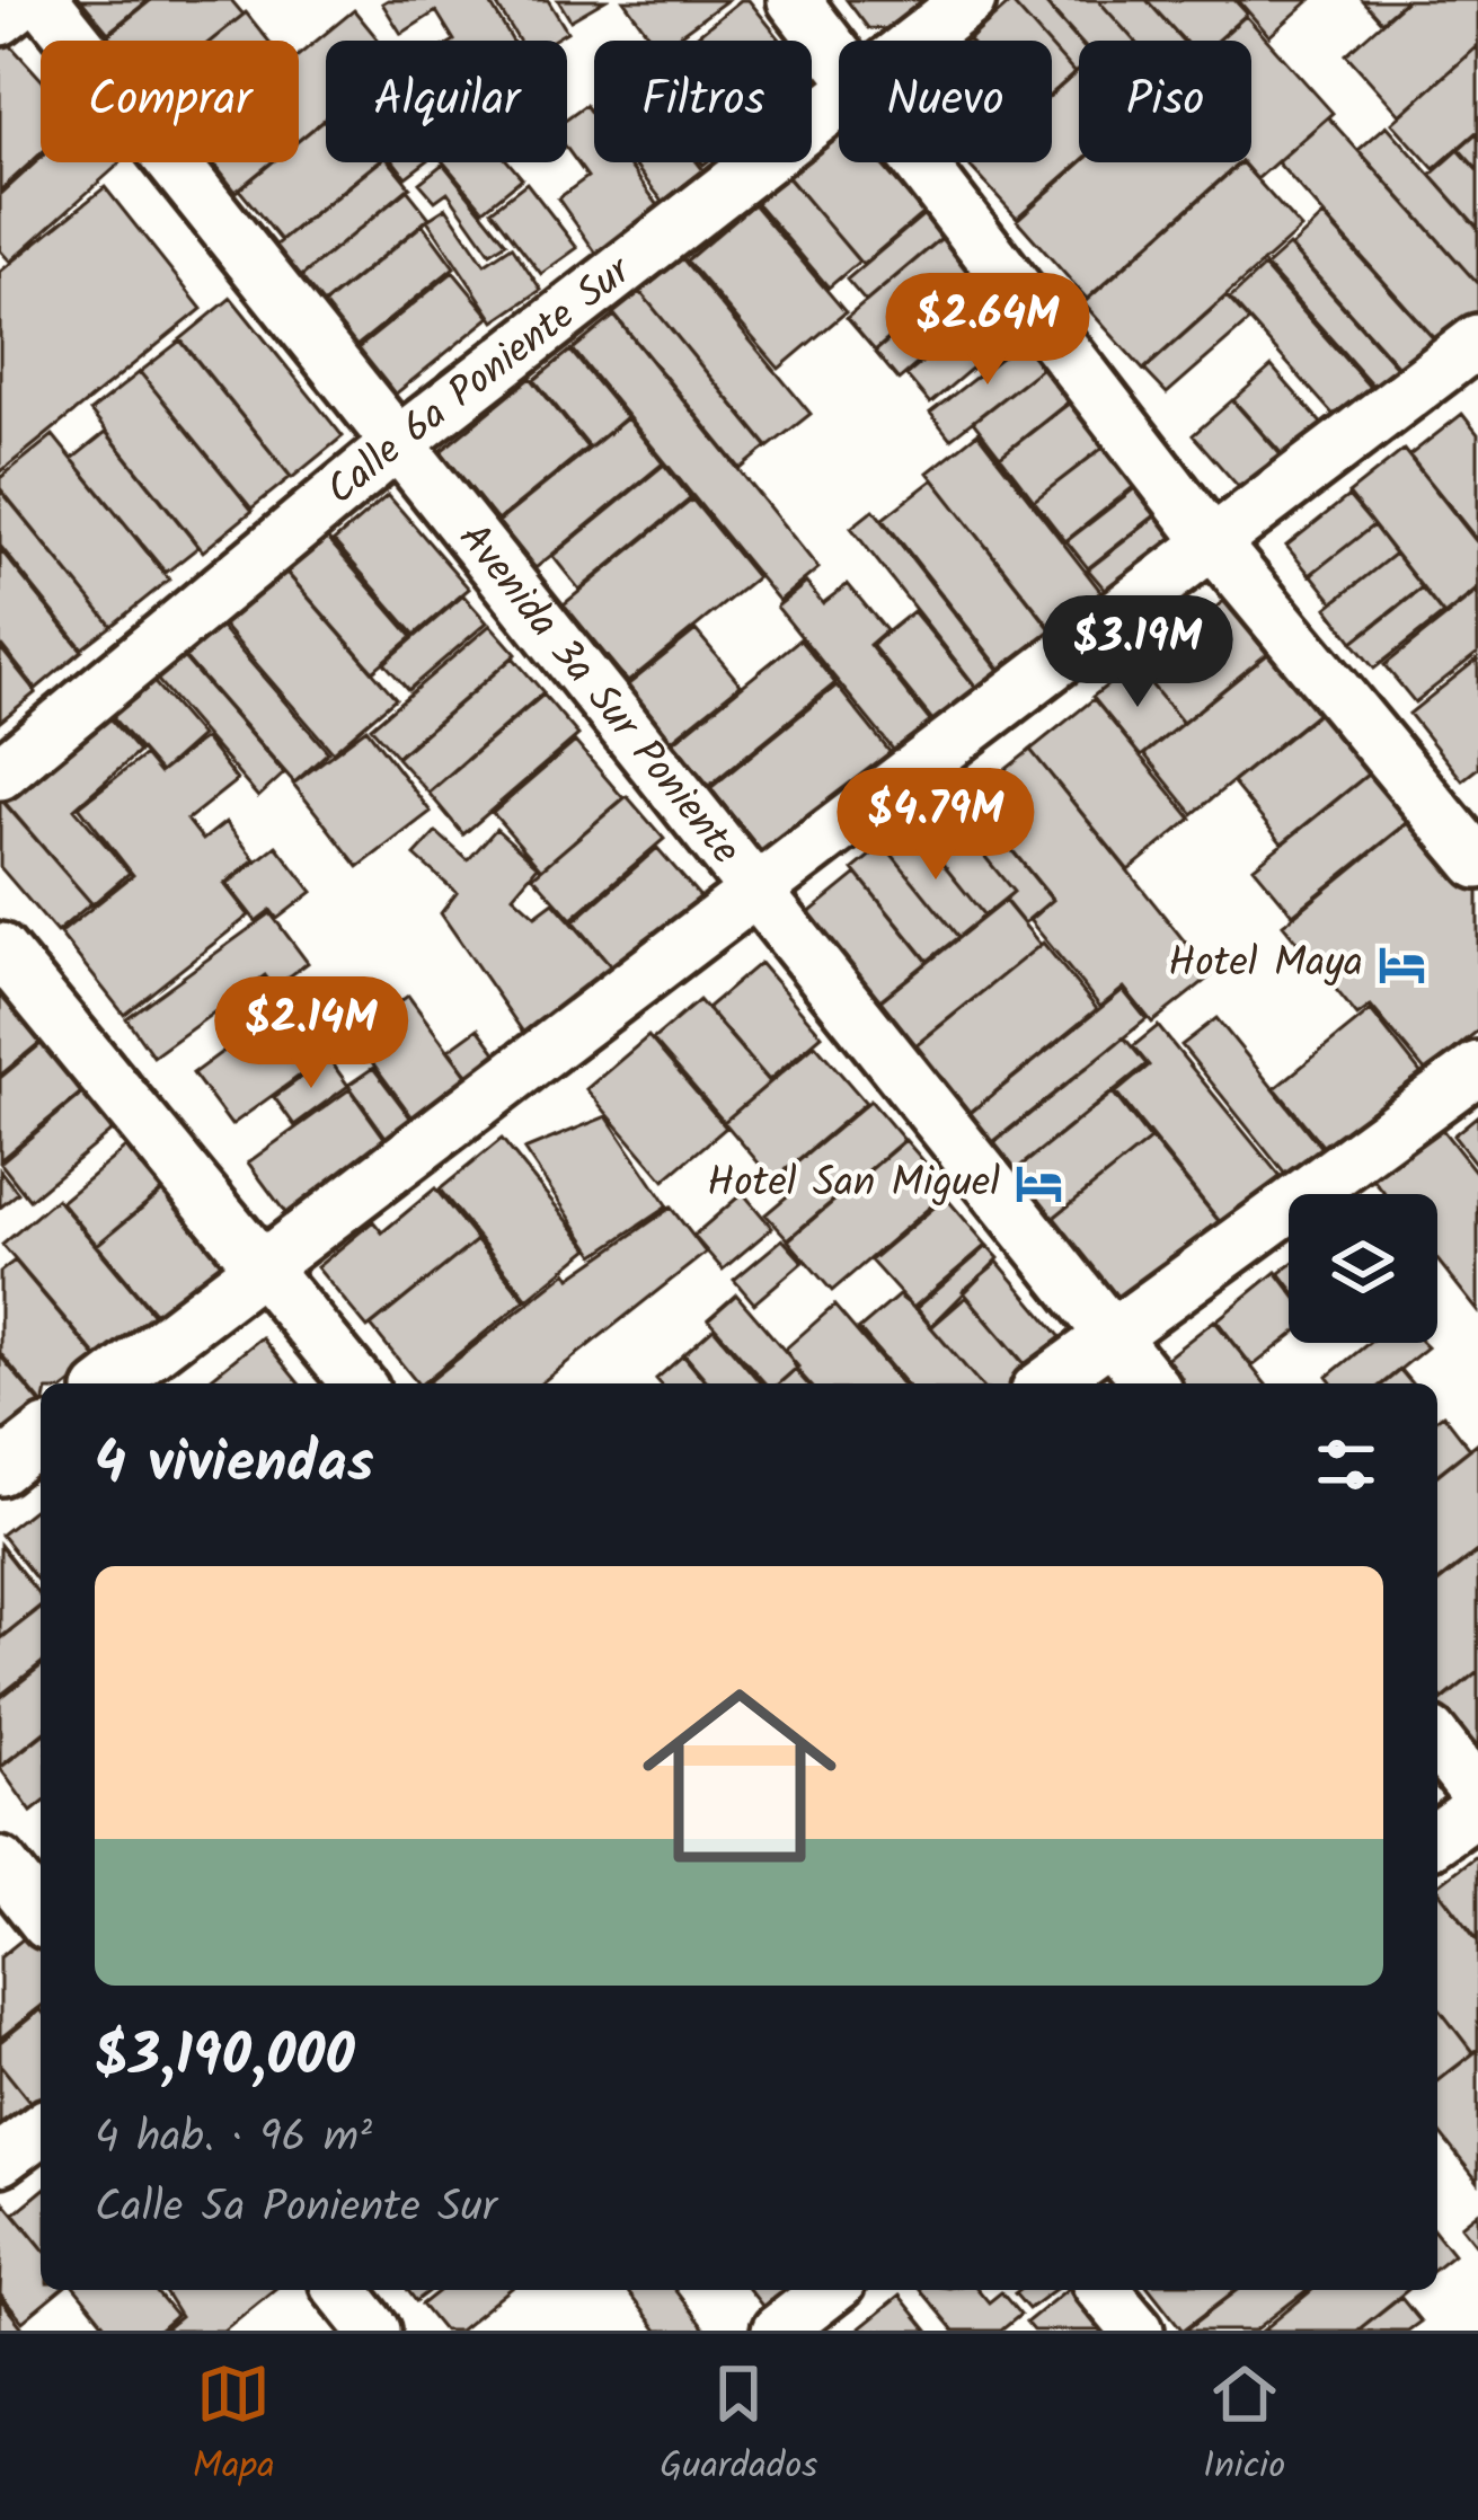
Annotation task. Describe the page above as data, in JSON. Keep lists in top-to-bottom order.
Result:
{
  "streets": {
    "street": ["Calle 6a Poniente Sur", "Avenida 3a Sur Poniente"]
  },
  "crossings": [
    ["Calle 6a Poniente Sur", "Avenida 3a Sur Poniente"]
  ],
  "places": {
    "hotel": ["Hotel Maya", "Hotel San Miguel"]
  },
  "page": {
    "chip": [
      "Comprar",
      "Alquilar",
      "Filtros",
      "Nuevo",
      "Piso"
    ],
    "price": [
      "$2.64M",
      "$3.19M",
      "$4.79M",
      "$2.14M"
    ],
    "heading": "4 viviendas",
    "list": [
      {
        "name": "$3,190,000",
        "note": "4 hab. · 96 m² · Calle 5a Poniente Sur"
      }
    ],
    "tabs": ["Mapa", "Guardados", "Inicio"]
  }
}
